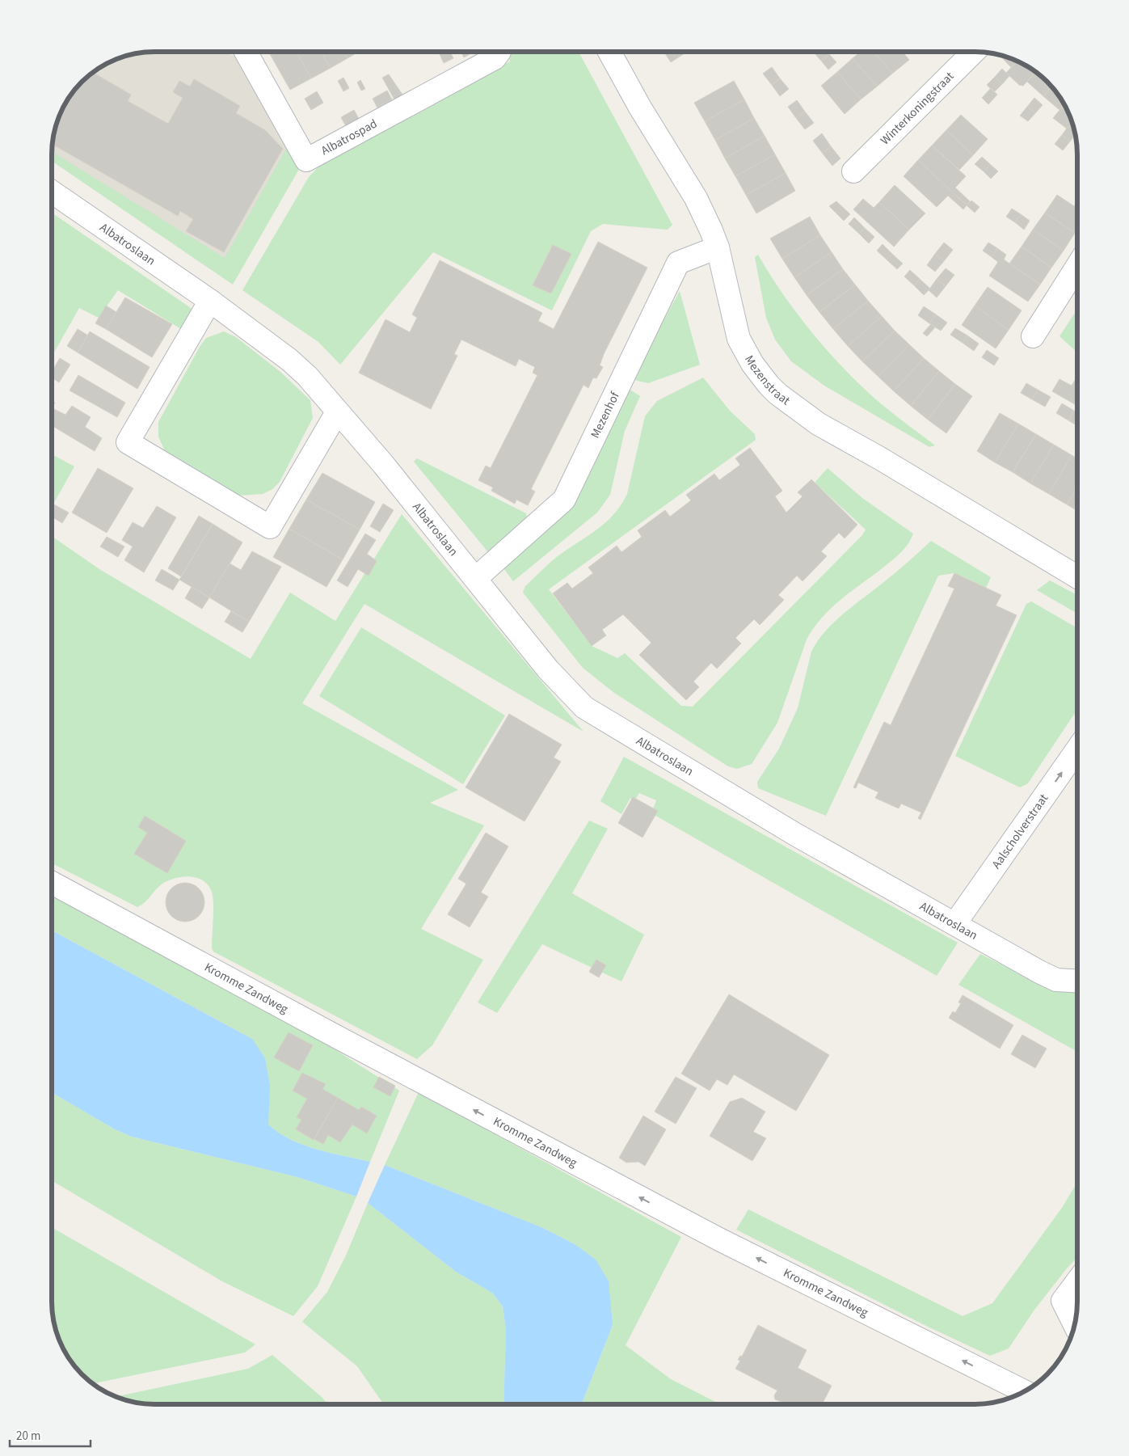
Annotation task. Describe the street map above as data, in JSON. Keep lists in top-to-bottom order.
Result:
{
  "streets": {
    "street": [
      "Winterkoningstraat",
      "Albatrospad",
      "Albatroslaan",
      "Mezenstraat",
      "Mezenhof",
      "Aalscholverstraat",
      "Kromme Zandweg"
    ]
  },
  "crossings": [
    ["Albatroslaan", "Mezenhof"],
    ["Albatroslaan", "Aalscholverstraat"],
    ["Mezenstraat", "Mezenhof"]
  ],
  "one_way": ["Aalscholverstraat", "Kromme Zandweg"],
  "scale_bar": "20 m"
}
